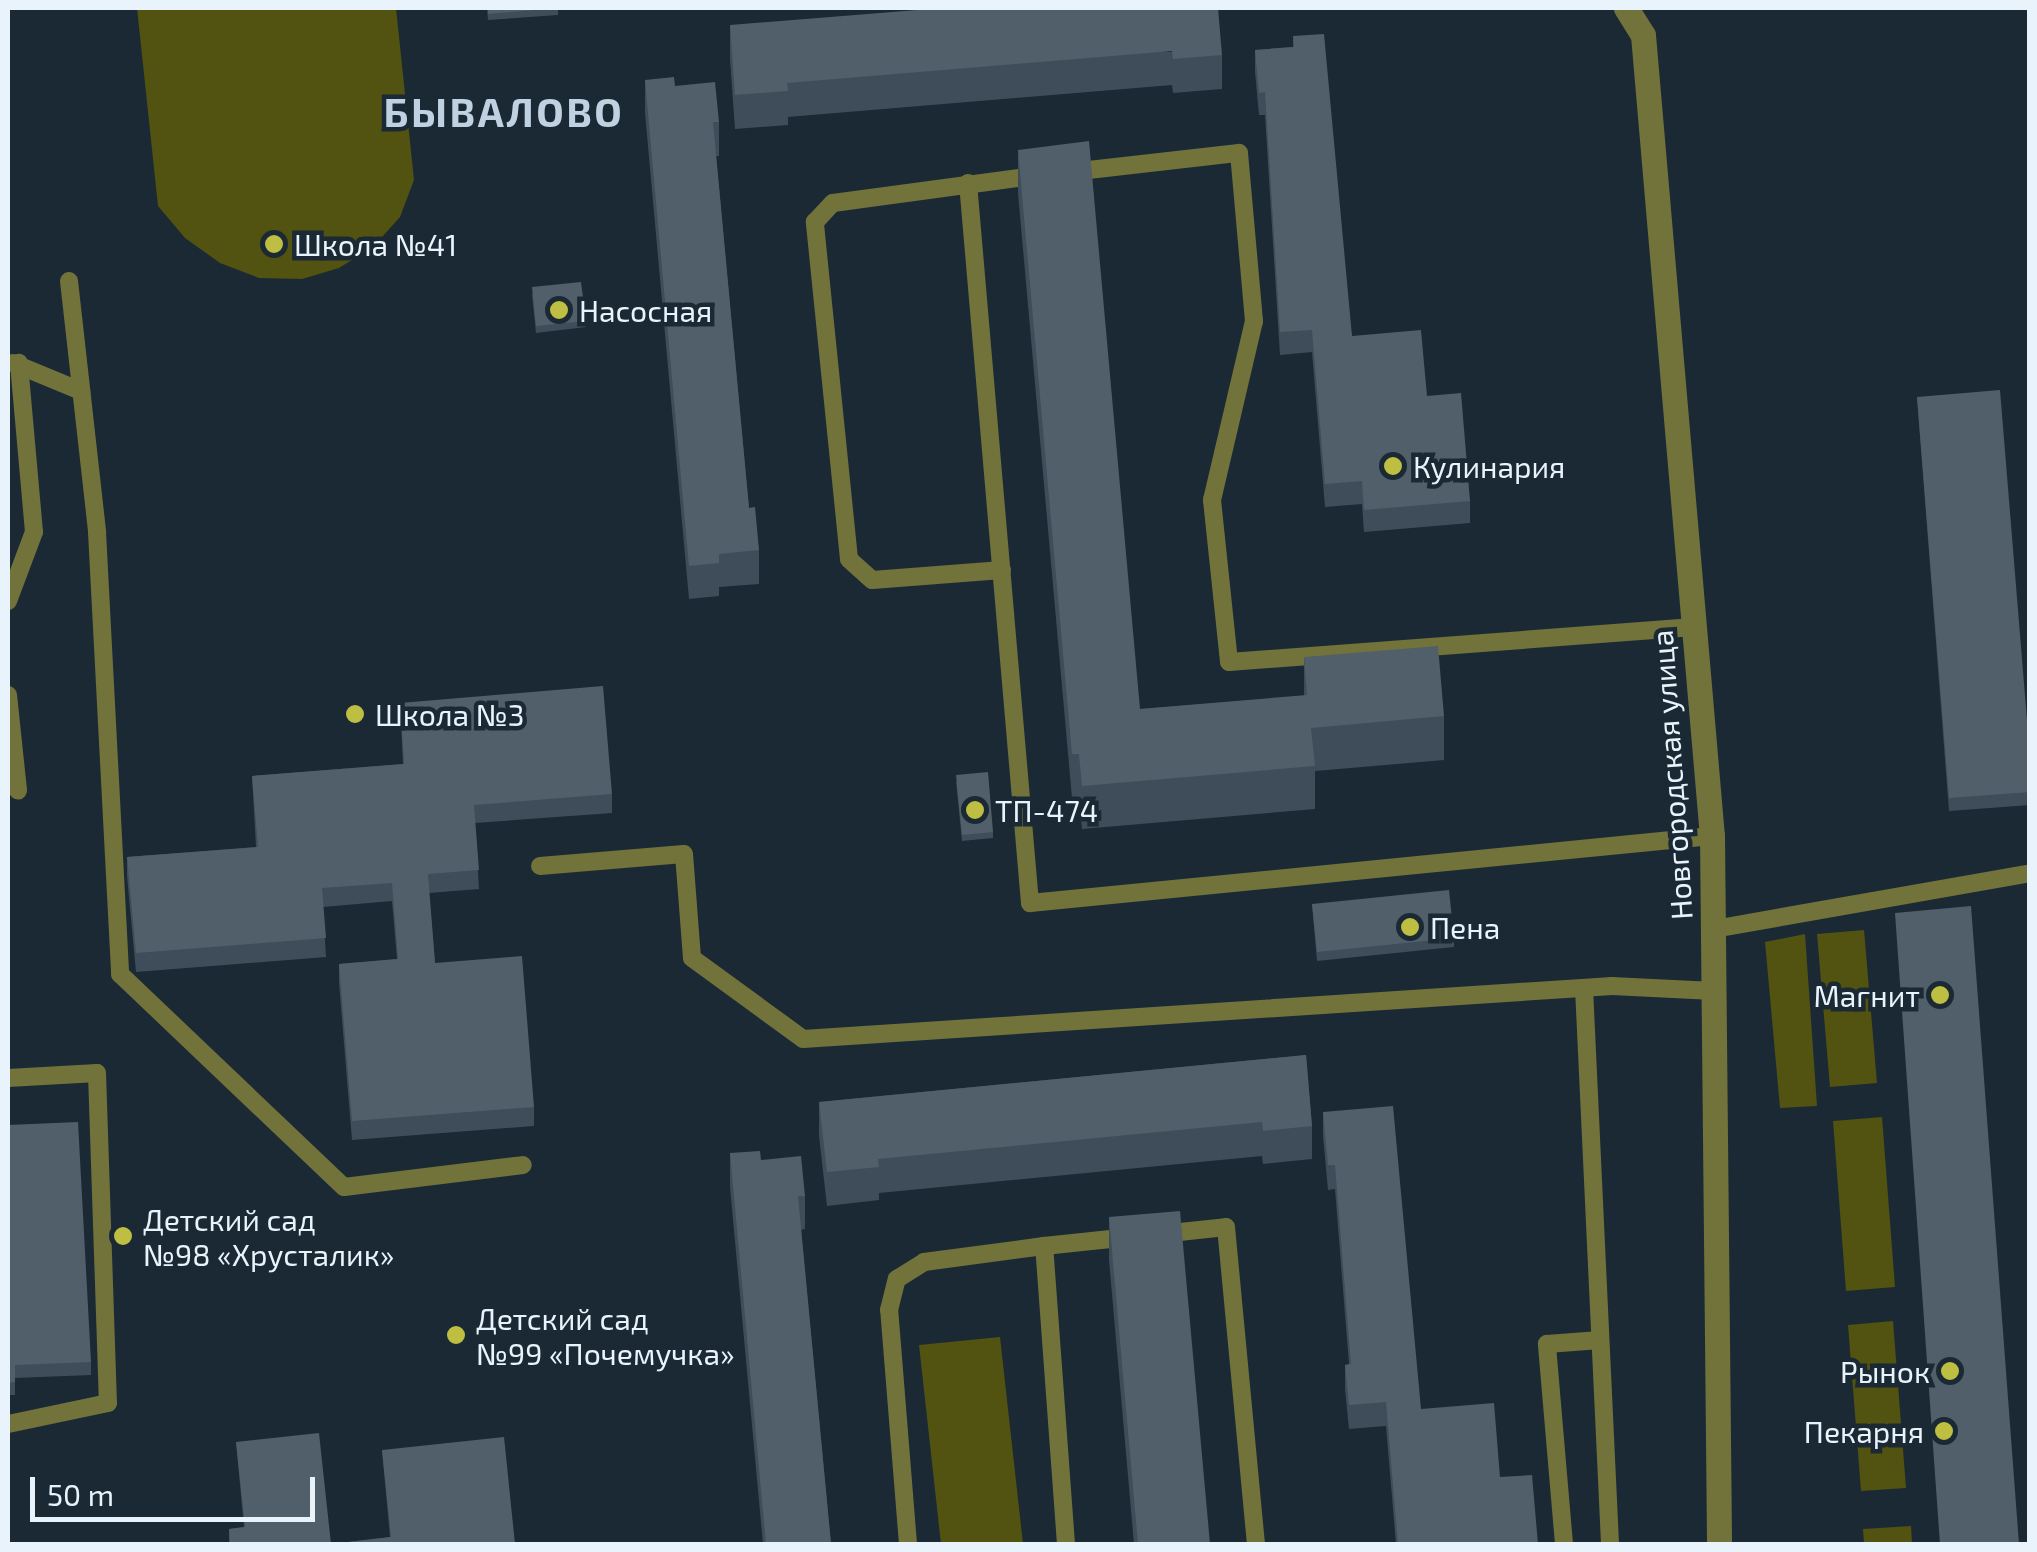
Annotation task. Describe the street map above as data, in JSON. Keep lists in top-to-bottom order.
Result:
{
  "streets": {
    "street": ["Новгородская улица"]
  },
  "districts": ["БЫВАЛОВО"],
  "places": [
    "Школа №41",
    "Насосная",
    "Кулинария",
    "Школа №3",
    "ТП-474",
    "Пена",
    "Магнит",
    "Детский сад №98 «Хрусталик»",
    "Детский сад №99 «Почемучка»",
    "Рынок",
    "Пекарня"
  ],
  "scale_bar": "50 m"
}
